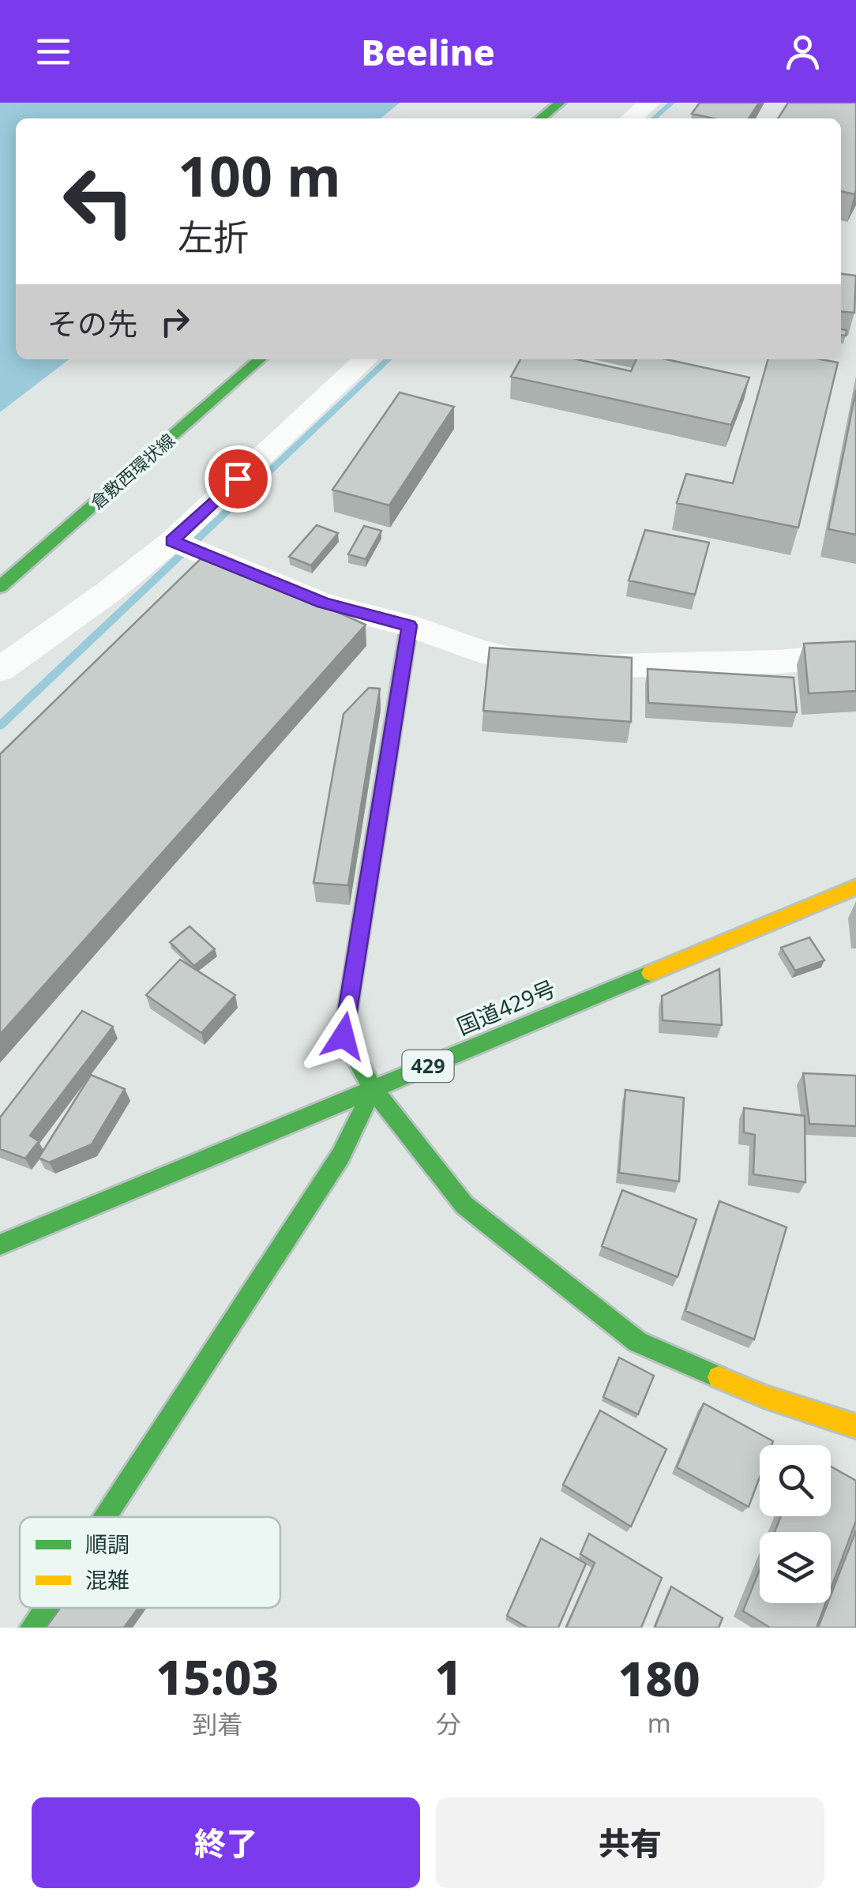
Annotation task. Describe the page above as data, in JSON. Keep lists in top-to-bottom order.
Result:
{
  "streets": {
    "main road": ["倉敷西環状線", "国道429号", "429"]
  },
  "legend": ["順調", "混雑"],
  "page": {
    "header": "Beeline",
    "turn": ["100 m", "左折"],
    "then": "その先",
    "eta": [
      "15:03",
      "到着",
      "1",
      "分",
      "180",
      "m"
    ],
    "buttons": ["終了", "共有"]
  }
}
